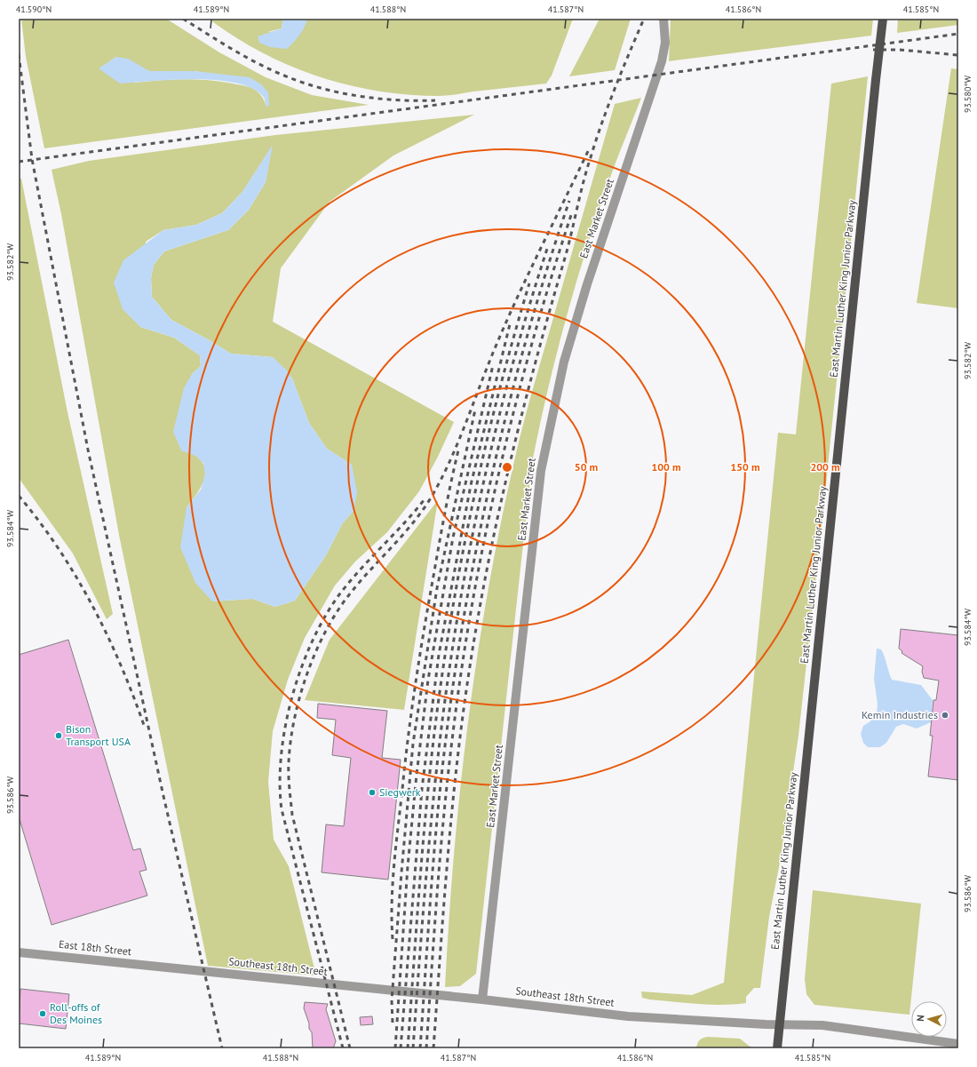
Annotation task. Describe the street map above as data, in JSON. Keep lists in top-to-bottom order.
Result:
{
  "streets": {
    "main road": ["East Martin Luther King Junior Parkway"],
    "street": ["East Market Street", "East 18th Street", "Southeast 18th Street"]
  },
  "crossings": [
    ["East Market Street", "Southeast 18th Street"],
    ["East Martin Luther King Junior Parkway", "Southeast 18th Street"],
    ["East 18th Street", "Southeast 18th Street"]
  ],
  "places": [
    "Kemin Industries",
    "Bison Transport USA",
    "Siegwerk",
    "Roll-offs of Des Moines"
  ],
  "north": "left",
  "coordinates": [
    "41.590°N",
    "41.589°N",
    "41.588°N",
    "41.587°N",
    "41.586°N",
    "41.585°N",
    "93.580°W",
    "93.582°W",
    "93.584°W",
    "93.586°W"
  ],
  "rings": [
    "50 m",
    "100 m",
    "150 m",
    "200 m"
  ]
}
